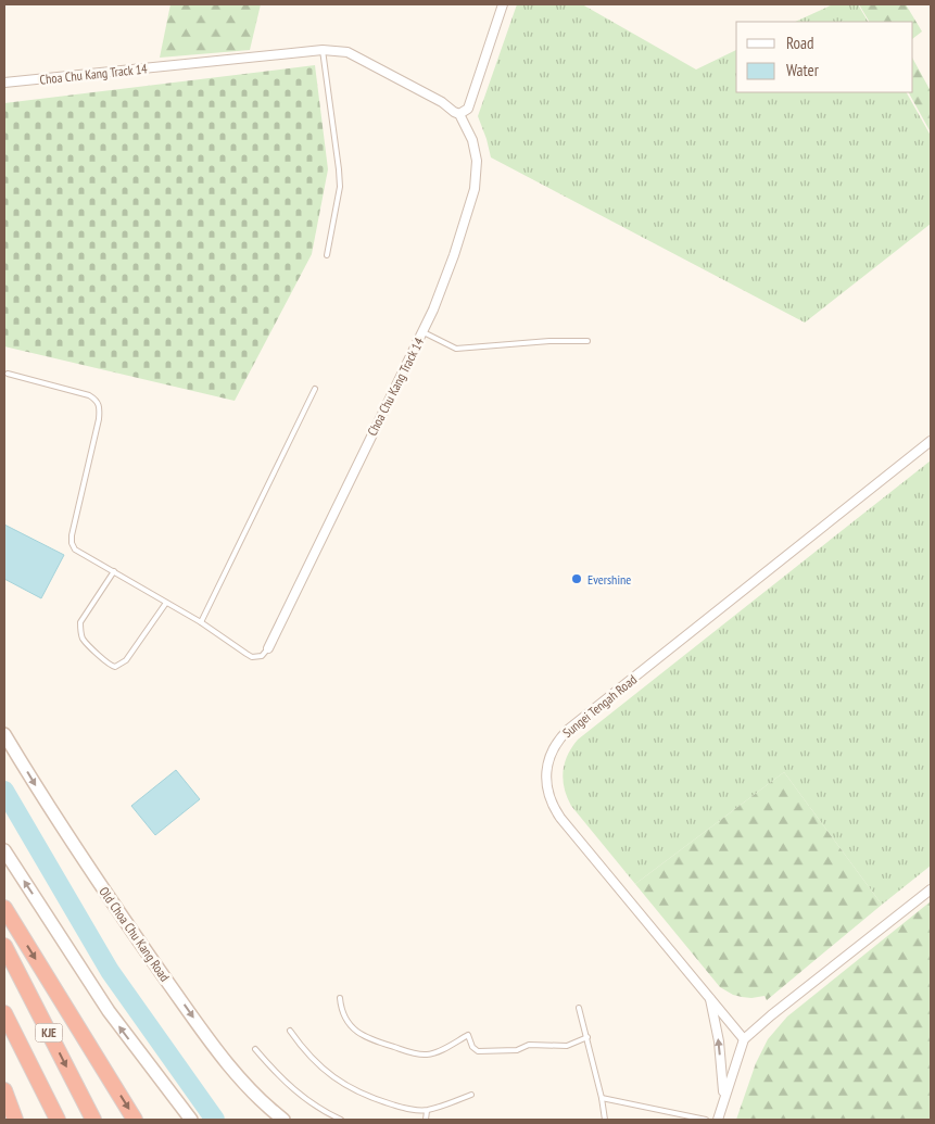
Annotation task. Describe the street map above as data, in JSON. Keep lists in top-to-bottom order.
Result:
{
  "streets": {
    "highway": ["KJE"],
    "main road": ["Old Choa Chu Kang Road"],
    "street": ["Choa Chu Kang Track 14", "Sungei Tengah Road"]
  },
  "places": ["Evershine"],
  "legend": ["Road", "Water"]
}
